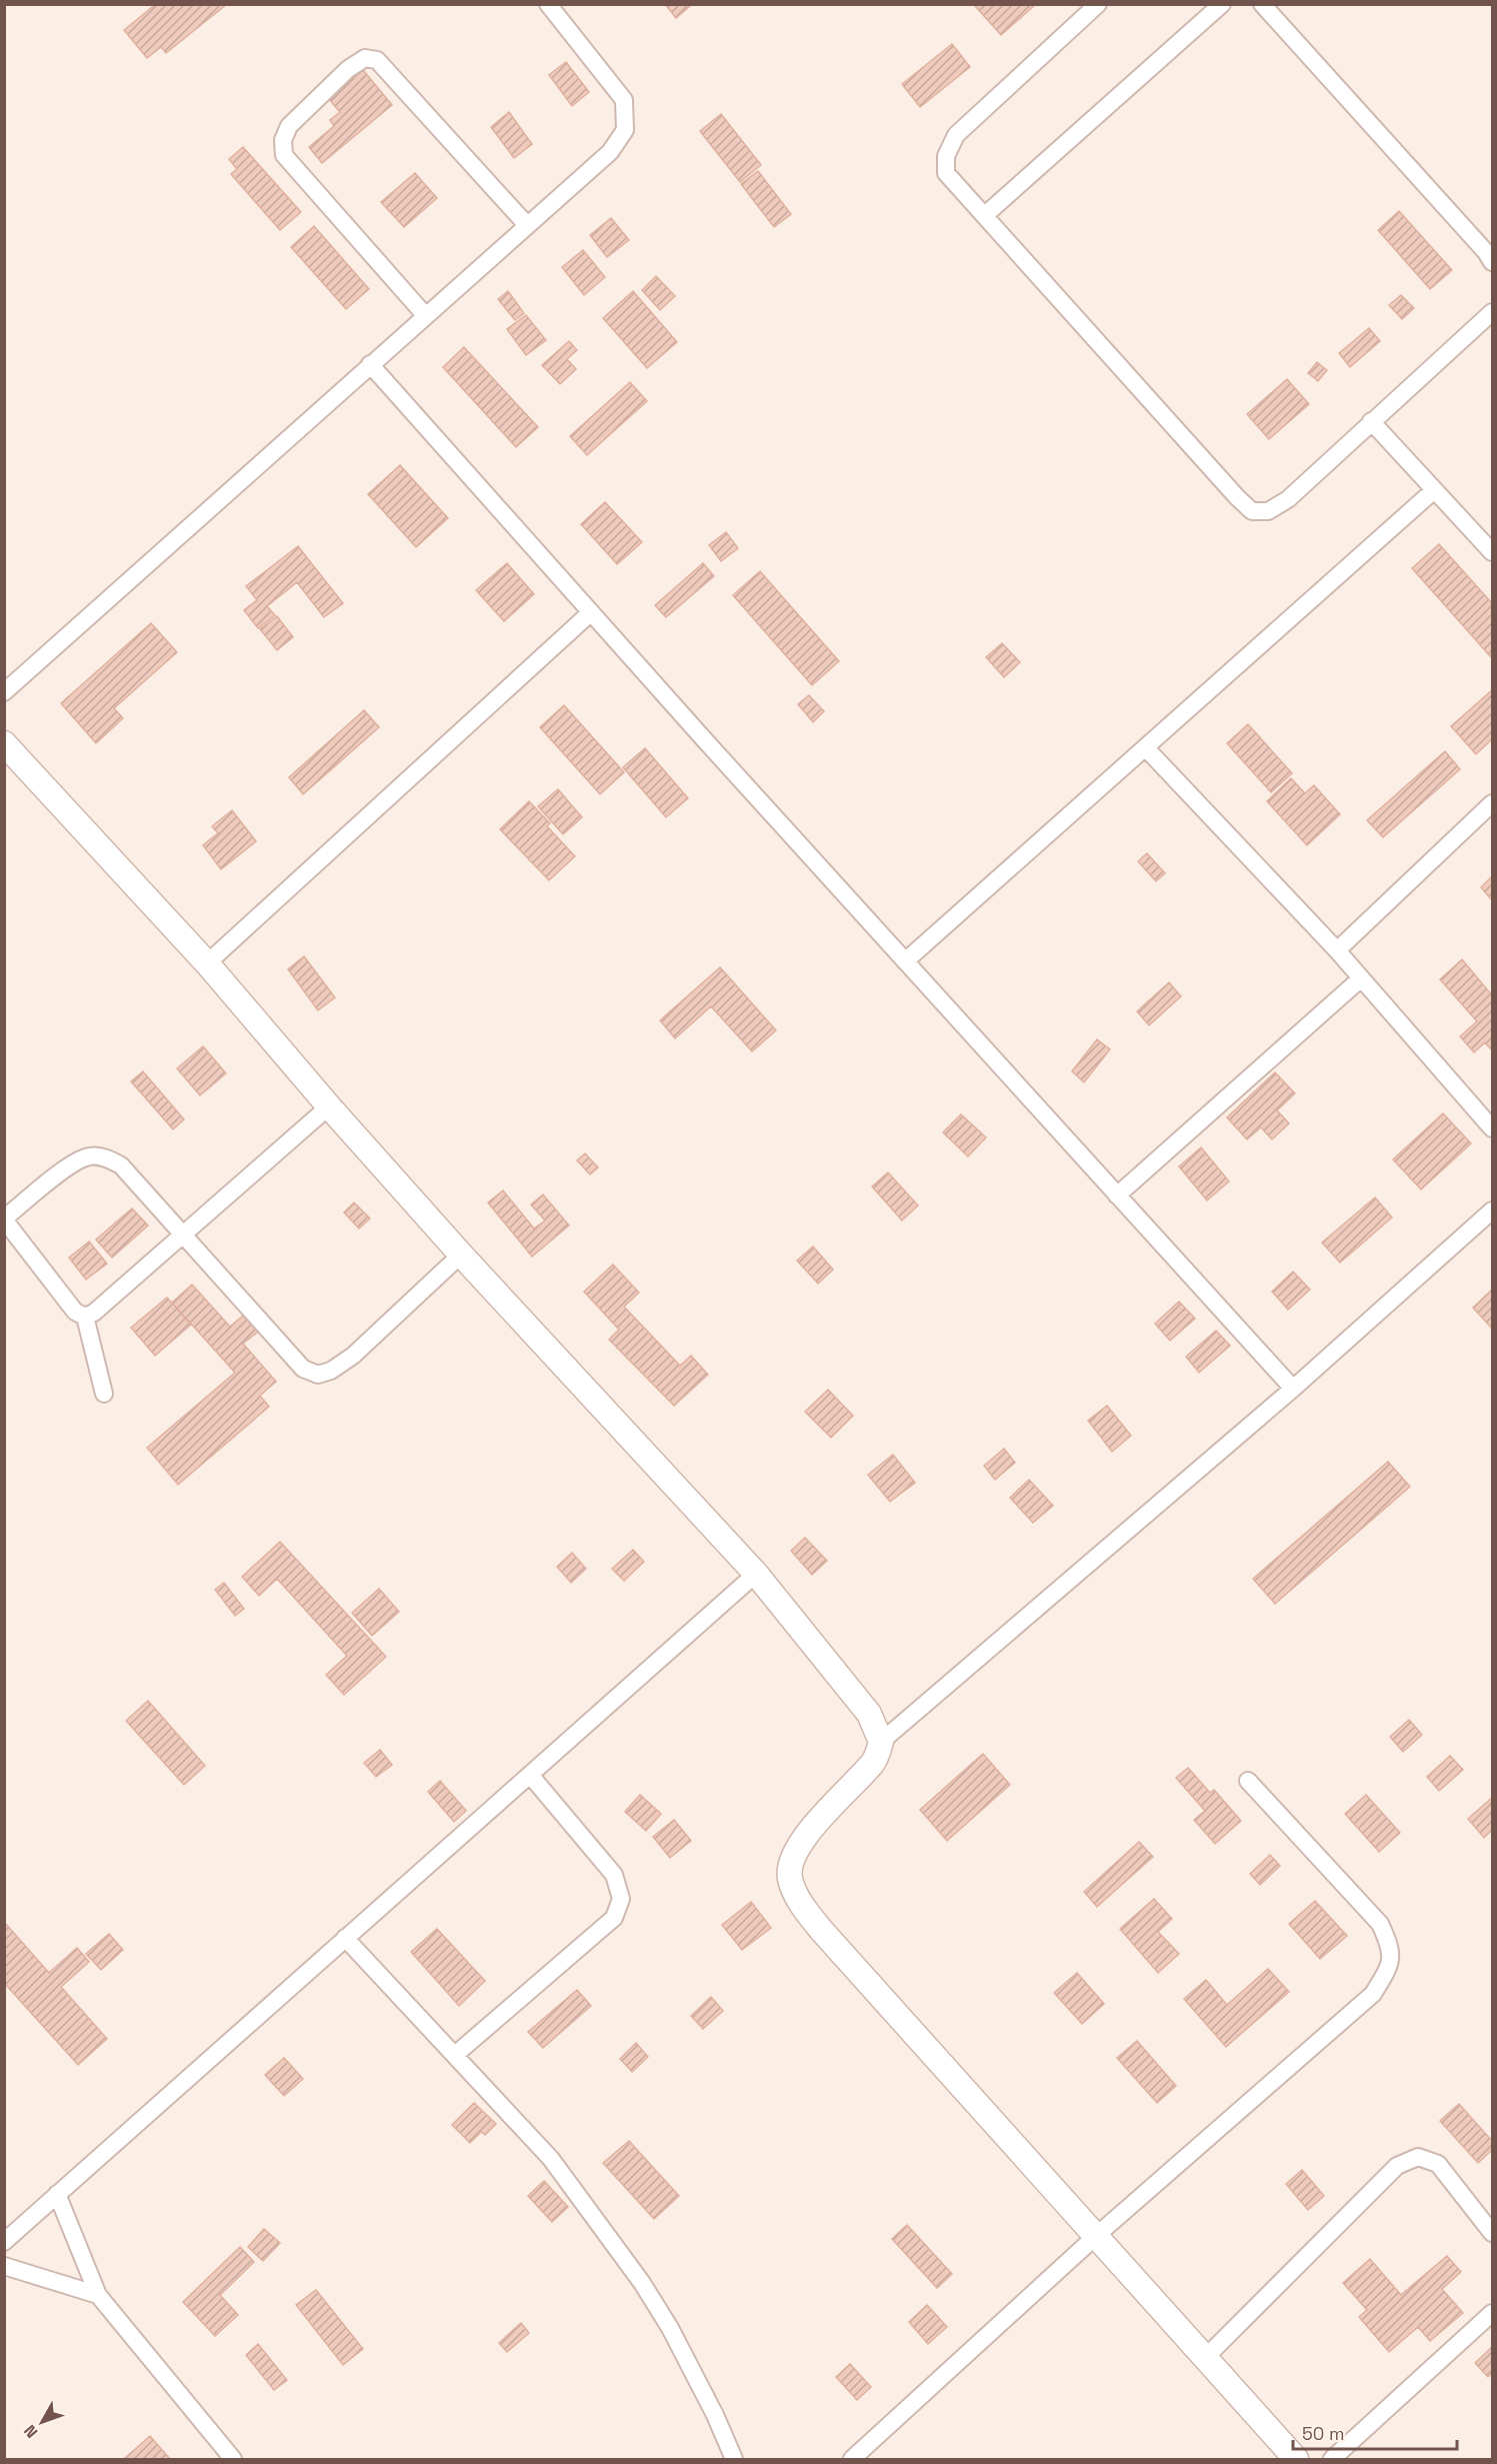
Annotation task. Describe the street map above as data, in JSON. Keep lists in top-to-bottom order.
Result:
{
  "scale_bar": "50 m",
  "north": "bottom left"
}
